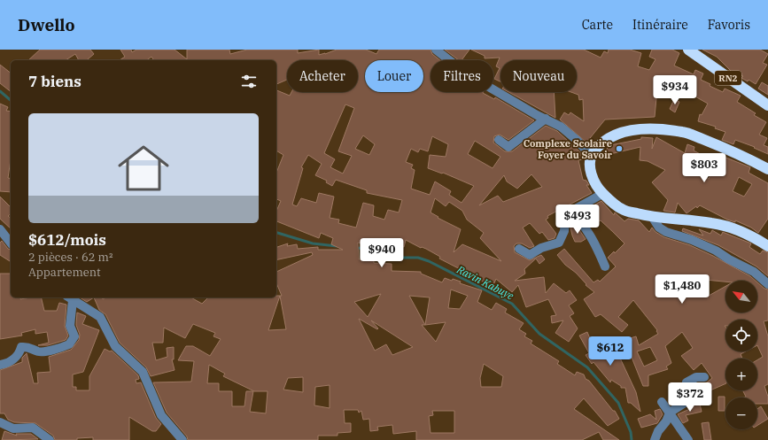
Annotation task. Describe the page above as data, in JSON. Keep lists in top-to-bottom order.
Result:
{
  "streets": {
    "highway": ["RN2"]
  },
  "water": ["Ravin Kabuye"],
  "places": ["Complexe Scolaire Foyer du Savoir"],
  "north": "top left",
  "page": {
    "header": "Dwello",
    "nav": ["Carte", "Itinéraire", "Favoris"],
    "chip": [
      "Acheter",
      "Louer",
      "Filtres",
      "Nouveau"
    ],
    "heading": "7 biens",
    "price": [
      "$934",
      "$803",
      "$493",
      "$940",
      "$1,480",
      "$612",
      "$372"
    ],
    "list": [
      {
        "name": "$612/mois",
        "note": "2 pièces · 62 m² · Appartement"
      }
    ],
    "map_buttons": ["+", "−"]
  }
}
